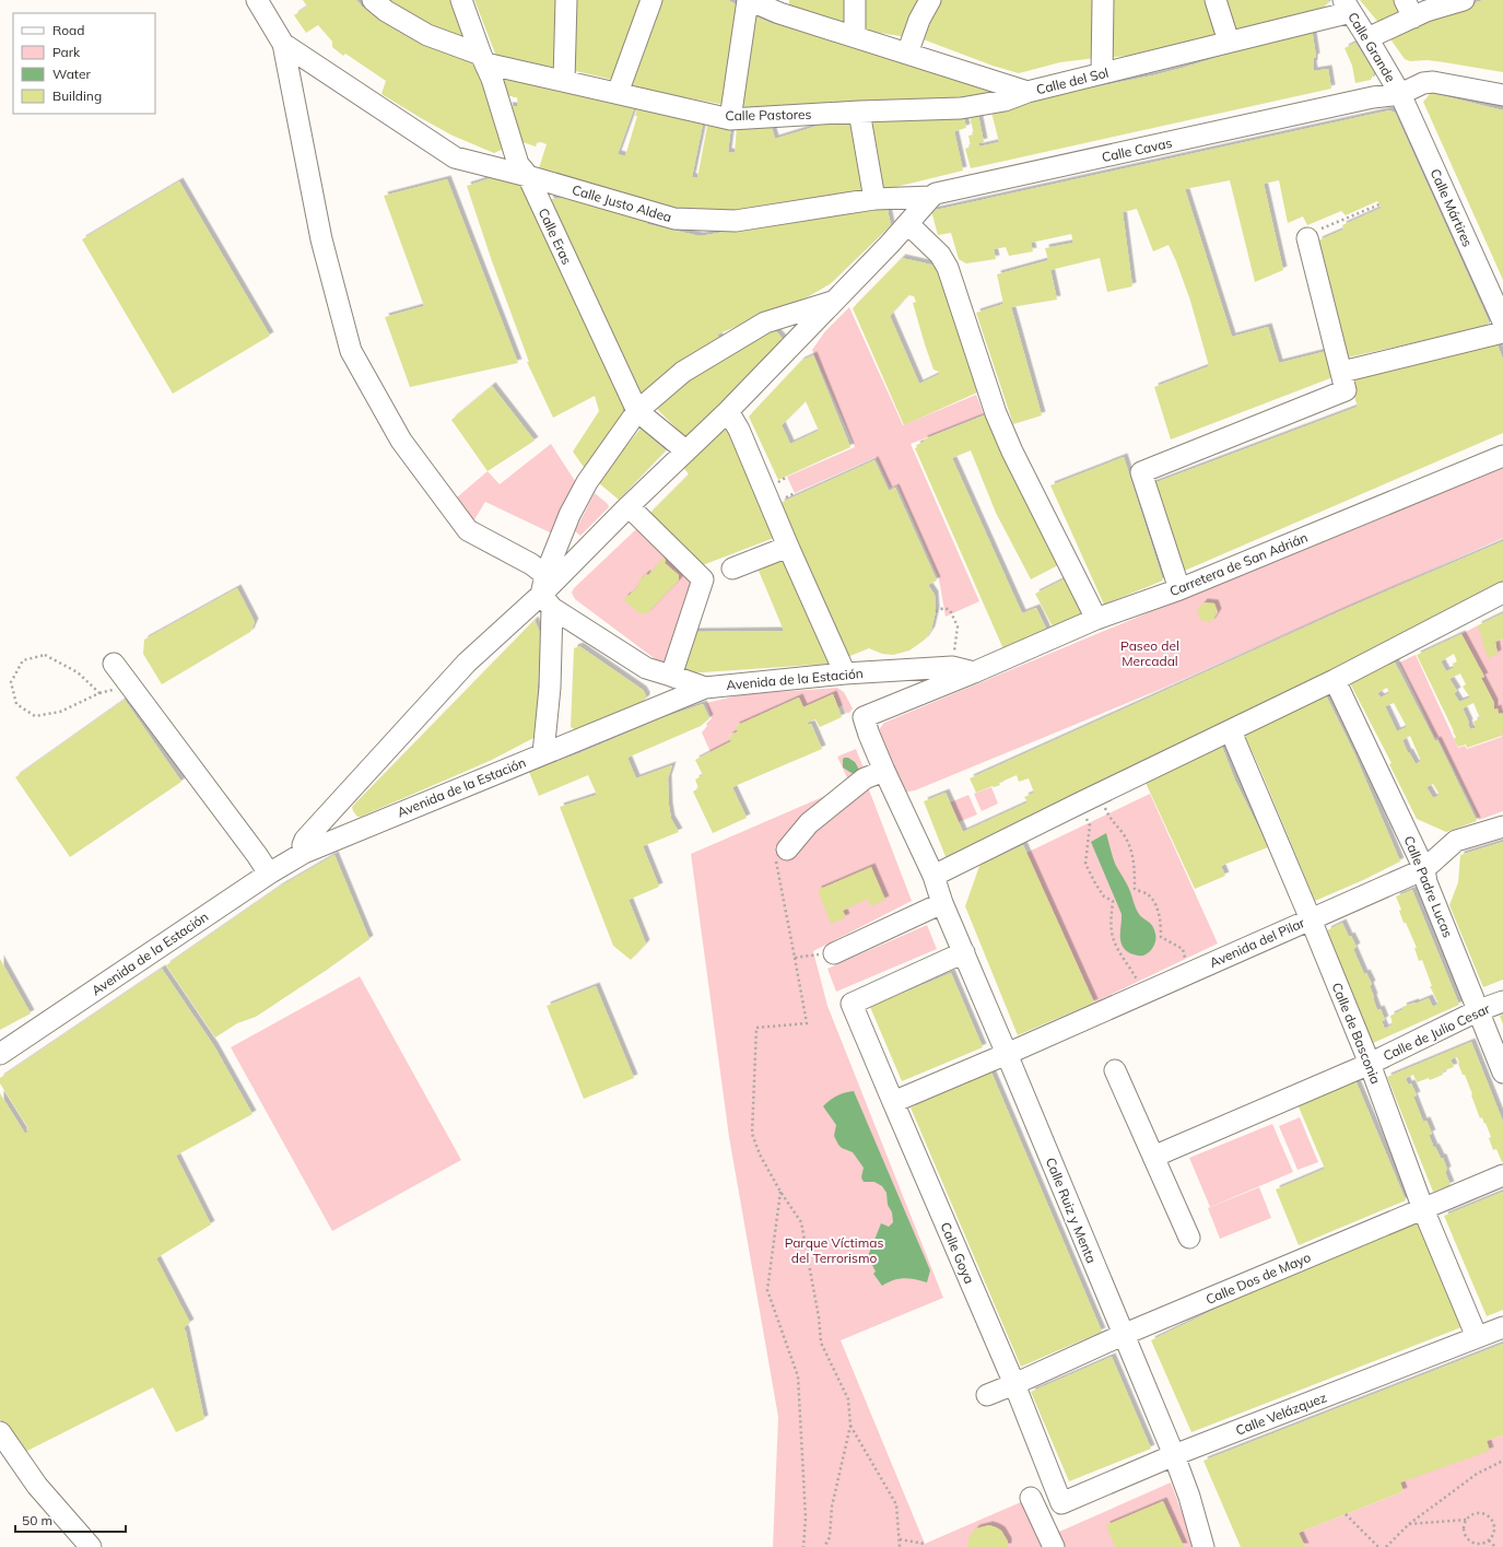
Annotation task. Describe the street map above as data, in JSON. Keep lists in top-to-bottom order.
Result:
{
  "streets": {
    "street": [
      "Calle Grande",
      "Calle del Sol",
      "Calle Pastores",
      "Calle Cavas",
      "Calle Justo Aldea",
      "Calle Mártires",
      "Calle Eras",
      "Carretera de San Adrián",
      "Avenida de la Estación",
      "Calle Padre Lucas",
      "Avenida del Pilar",
      "Calle de Julio Cesar",
      "Calle de Basconia",
      "Calle Ruiz y Menta",
      "Calle Goya",
      "Calle Dos de Mayo",
      "Calle Velázquez"
    ]
  },
  "crossings": [
    ["Calle Grande", "Calle del Sol"],
    ["Calle Grande", "Calle Cavas"],
    ["Calle Grande", "Calle Mártires"],
    ["Calle del Sol", "Calle Pastores"],
    ["Calle Pastores", "Calle Eras"],
    ["Calle Cavas", "Calle Justo Aldea"],
    ["Calle Cavas", "Calle Mártires"],
    ["Calle Justo Aldea", "Calle Eras"],
    ["Carretera de San Adrián", "Avenida de la Estación"],
    ["Carretera de San Adrián", "Calle Ruiz y Menta"],
    ["Calle Padre Lucas", "Avenida del Pilar"],
    ["Calle Padre Lucas", "Calle de Julio Cesar"],
    ["Avenida del Pilar", "Calle de Basconia"],
    ["Avenida del Pilar", "Calle Ruiz y Menta"],
    ["Avenida del Pilar", "Calle Goya"],
    ["Calle de Julio Cesar", "Calle de Basconia"],
    ["Calle de Basconia", "Calle Dos de Mayo"],
    ["Calle de Basconia", "Calle Velázquez"],
    ["Calle Ruiz y Menta", "Calle Goya"],
    ["Calle Ruiz y Menta", "Calle Dos de Mayo"],
    ["Calle Ruiz y Menta", "Calle Velázquez"],
    ["Calle Goya", "Calle Dos de Mayo"],
    ["Calle Goya", "Calle Velázquez"]
  ],
  "parks": ["Paseo del Mercadal", "Parque Víctimas del Terrorismo"],
  "legend": [
    "Road",
    "Park",
    "Water",
    "Building"
  ],
  "scale_bar": "50 m"
}
